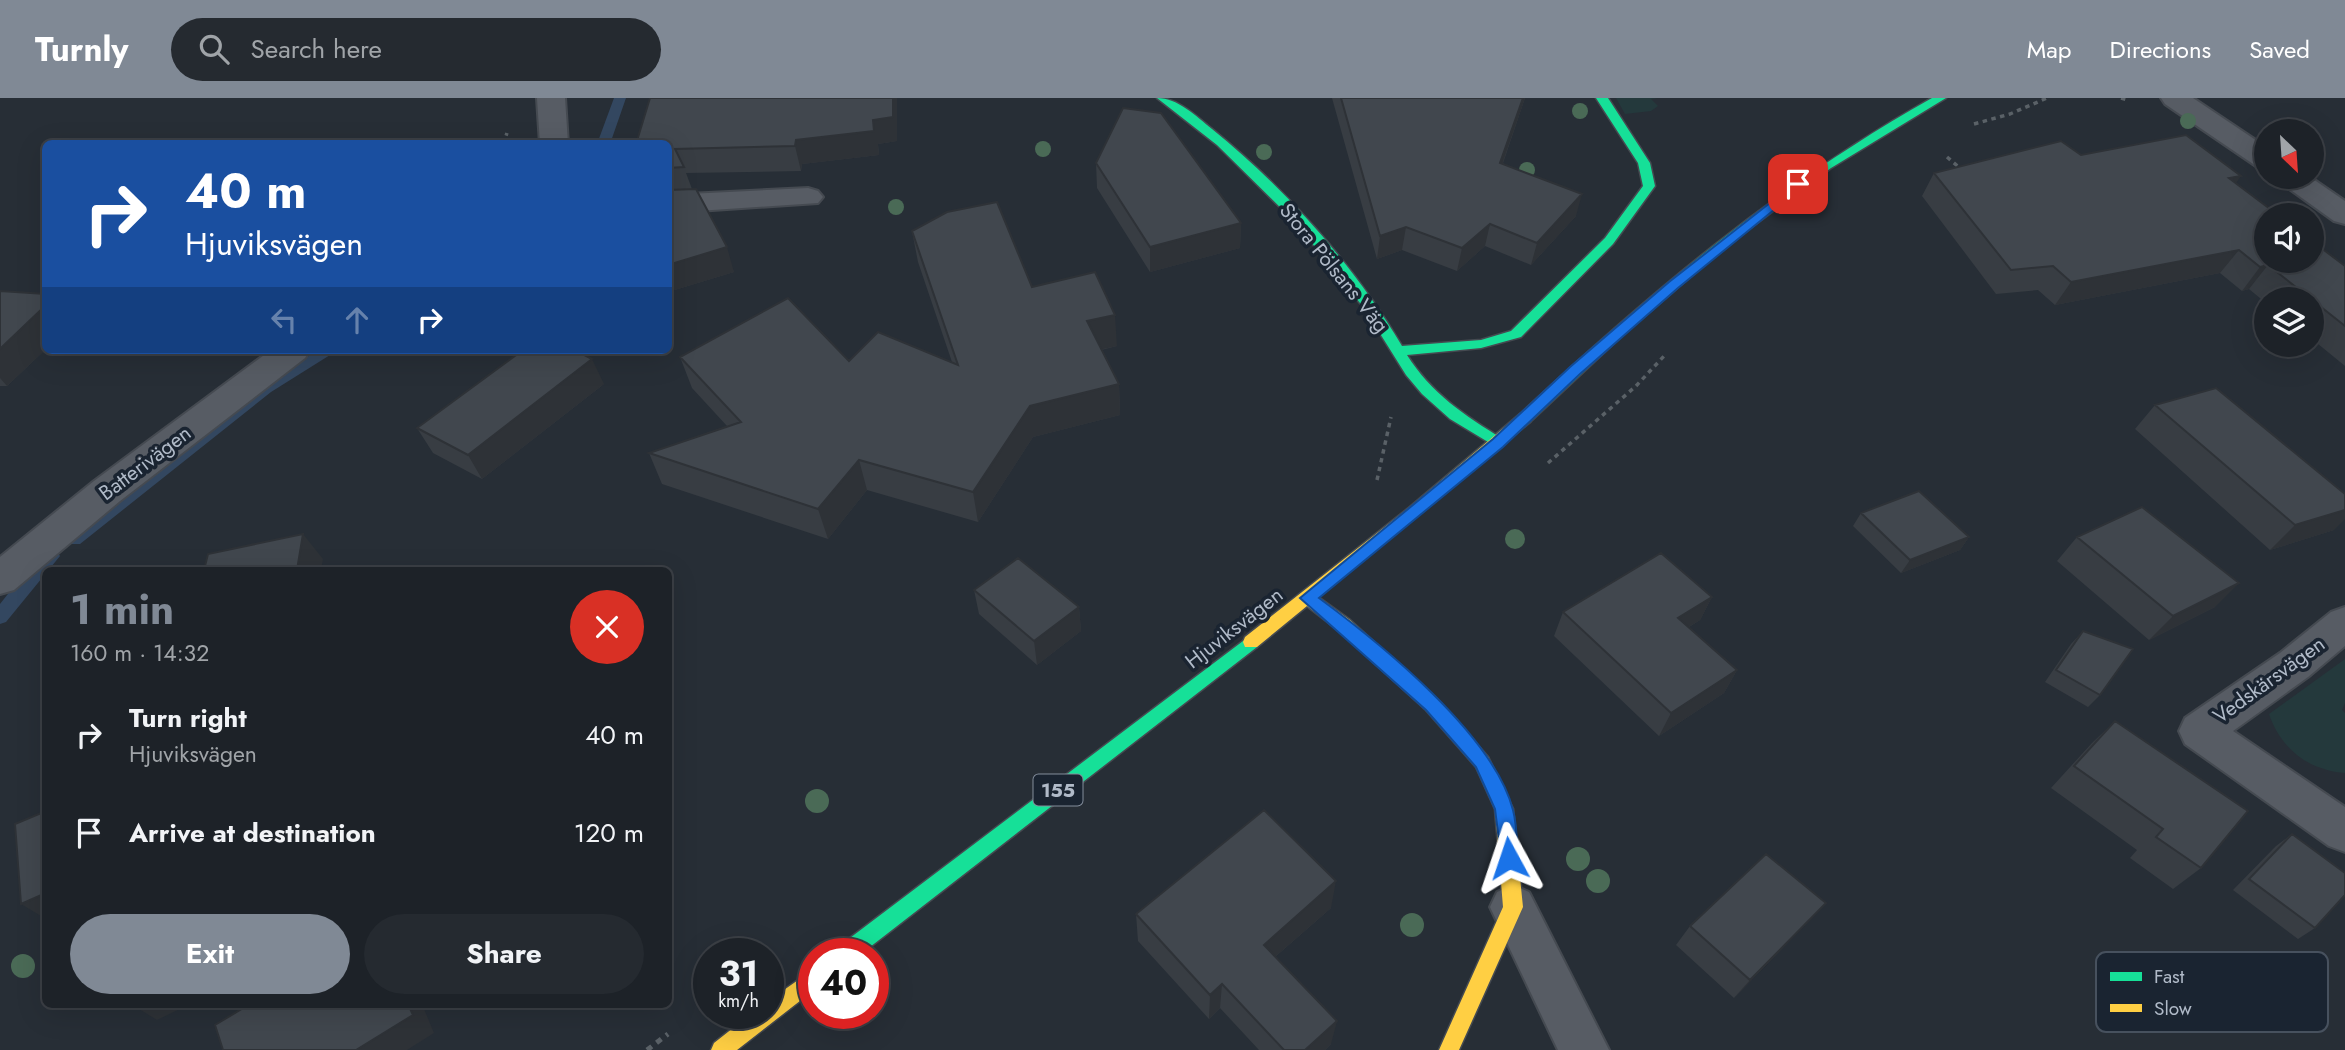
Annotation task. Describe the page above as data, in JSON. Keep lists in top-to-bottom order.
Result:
{
  "streets": {
    "street": [
      "Stora Pölsans Väg",
      "Batterivägen",
      "Hjuviksvägen",
      "Vedskärsvägen",
      "155"
    ]
  },
  "crossings": [
    ["Stora Pölsans Väg", "Hjuviksvägen"]
  ],
  "legend": ["Fast", "Slow"],
  "north": "bottom right",
  "page": {
    "header": "Turnly",
    "search": "Search here",
    "nav": ["Map", "Directions", "Saved"],
    "turn": ["40 m", "Hjuviksvägen"],
    "heading": ["1 min", "160 m · 14:32"],
    "list": [
      {
        "name": "Turn right",
        "note": "Hjuviksvägen",
        "value": "40 m"
      },
      {
        "name": "Arrive at destination",
        "value": "120 m"
      }
    ],
    "buttons": ["Exit", "Share"],
    "speed": "31 km/h",
    "limit": "40"
  }
}
